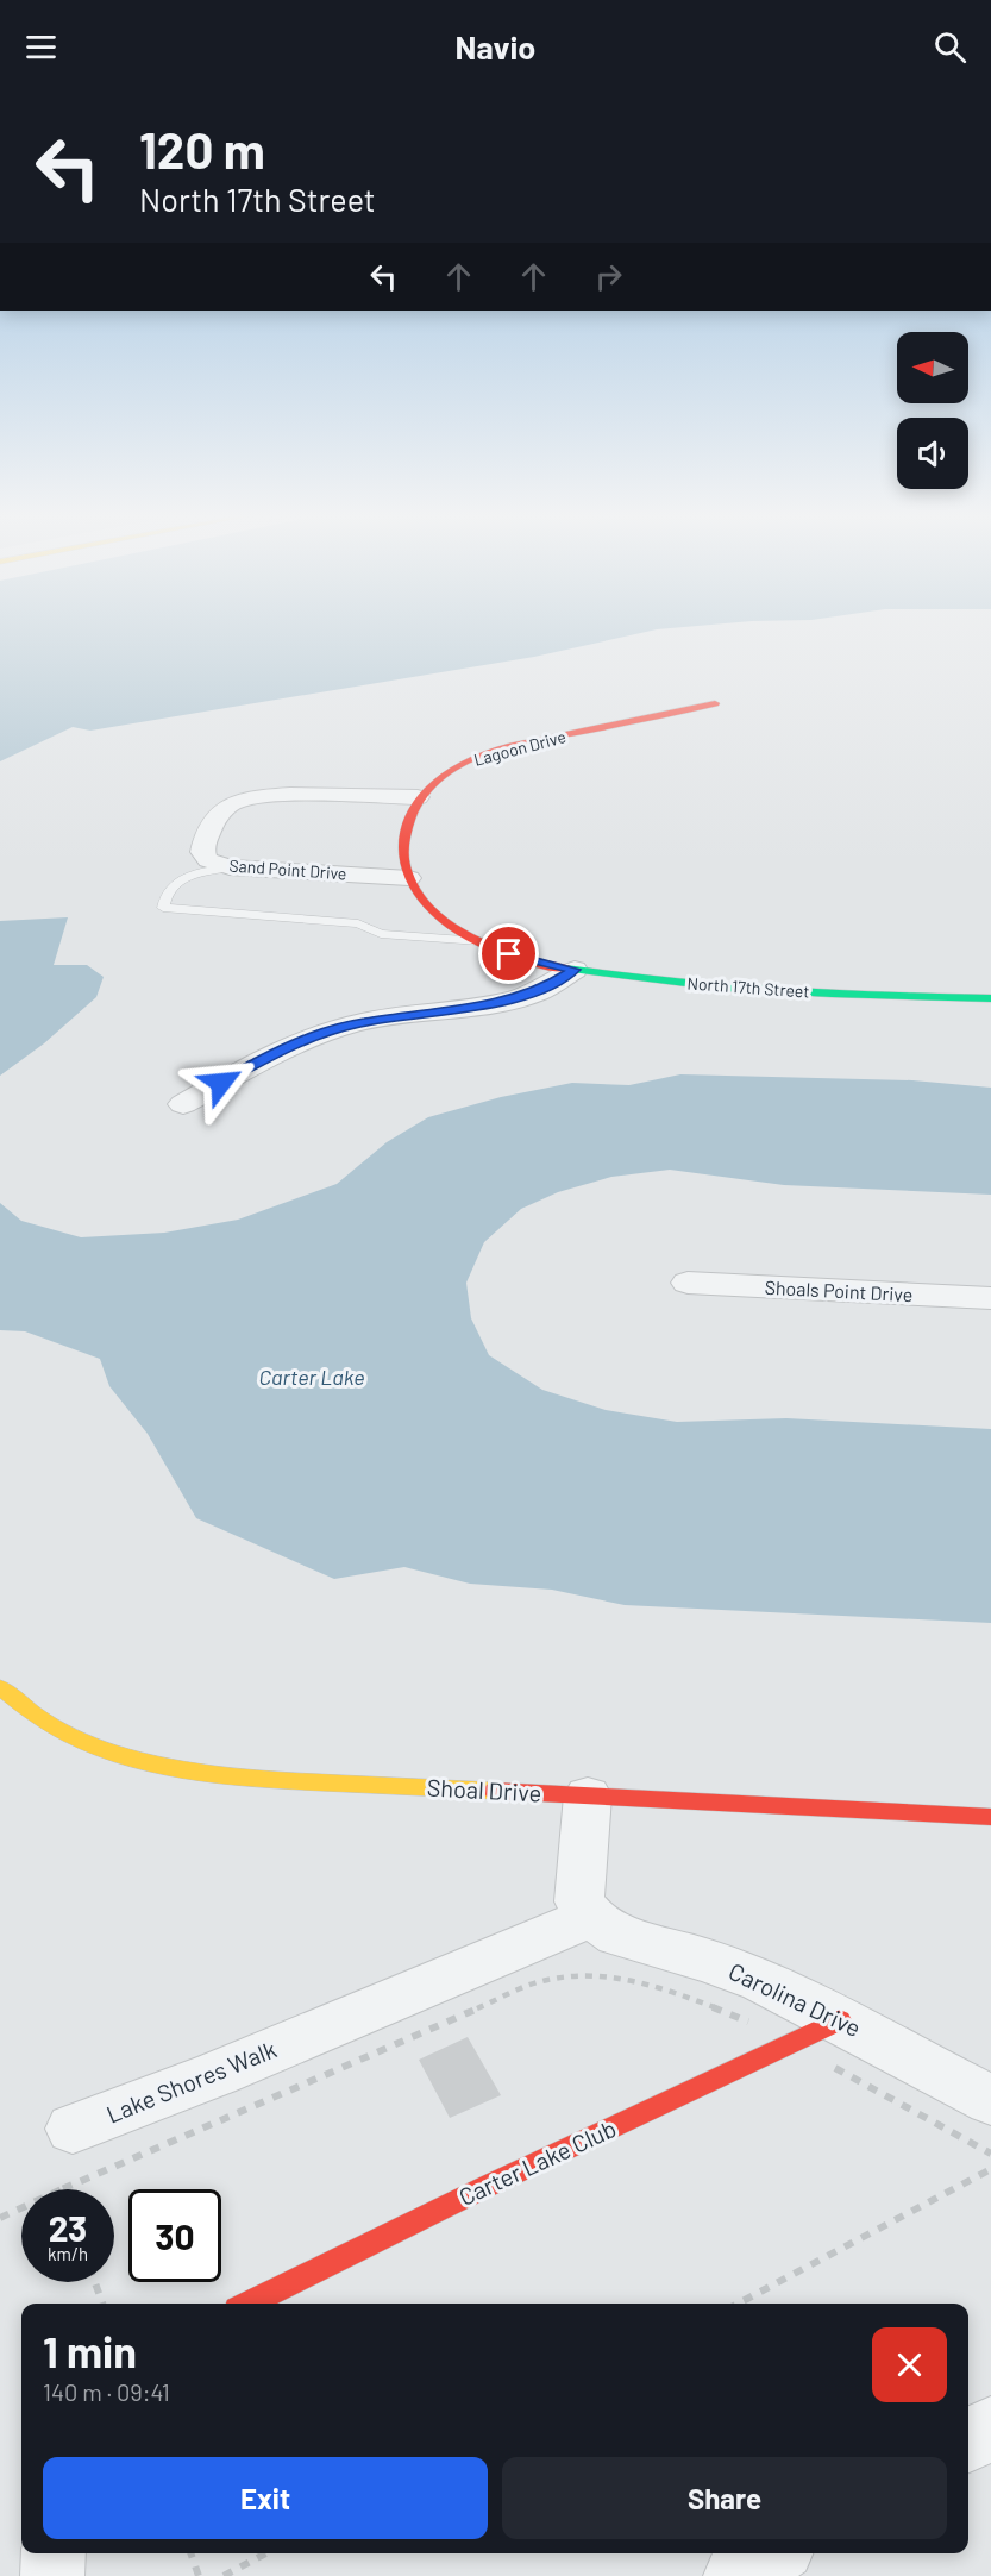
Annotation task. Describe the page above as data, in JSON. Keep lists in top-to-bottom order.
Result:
{
  "streets": {
    "main road": [
      "Lagoon Drive",
      "North 17th Street",
      "Shoal Drive",
      "Carter Lake Club"
    ],
    "street": [
      "Sand Point Drive",
      "Shoals Point Drive",
      "Carolina Drive",
      "Lake Shores Walk"
    ]
  },
  "crossings": [
    ["Lagoon Drive", "Sand Point Drive"],
    ["Lagoon Drive", "North 17th Street"],
    ["Carolina Drive", "Lake Shores Walk"],
    ["Carolina Drive", "Carter Lake Club"]
  ],
  "water": ["Carter Lake"],
  "north": "left",
  "page": {
    "header": "Navio",
    "turn": ["120 m", "North 17th Street"],
    "speed": "23 km/h",
    "limit": "30",
    "heading": ["1 min", "140 m · 09:41"],
    "buttons": ["Exit", "Share"]
  }
}
